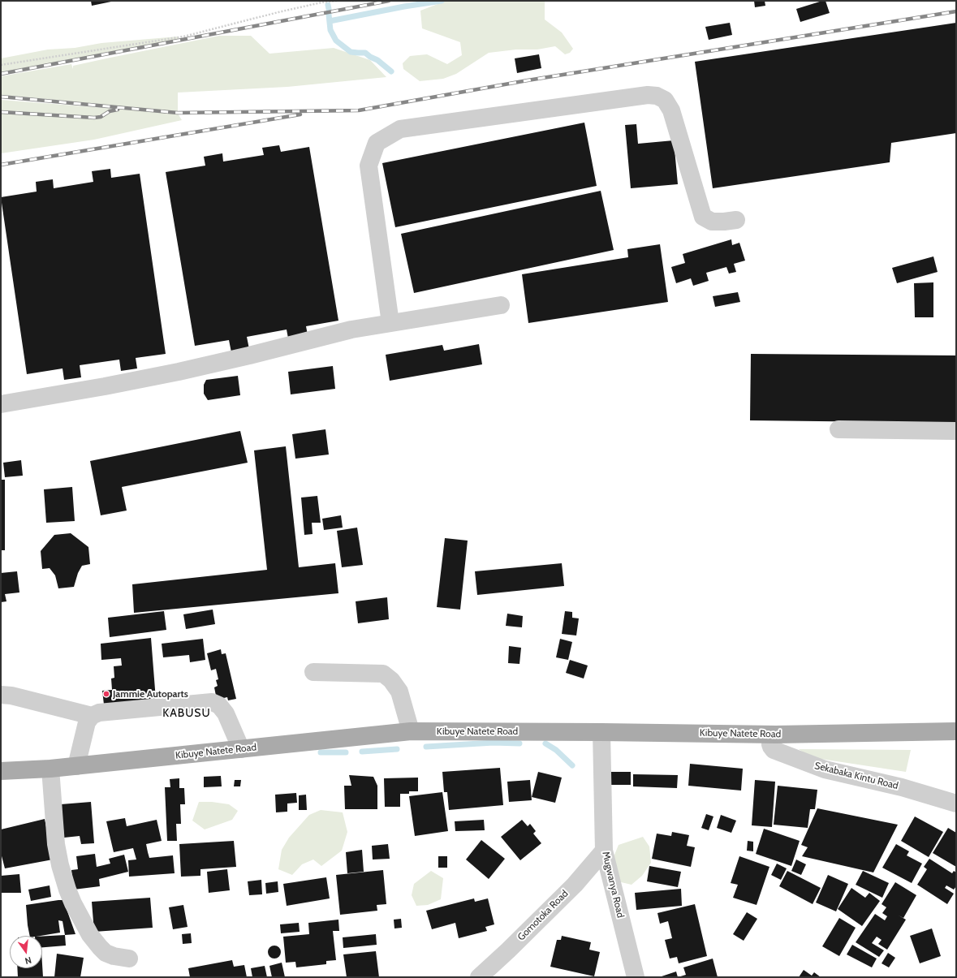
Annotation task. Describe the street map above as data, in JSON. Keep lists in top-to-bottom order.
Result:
{
  "streets": {
    "main road": ["Kibuye Natete Road"],
    "street": ["Sekabaka Kintu Road", "Mugwanya Road", "Gomotoka Road"]
  },
  "crossings": [
    ["Kibuye Natete Road", "Sekabaka Kintu Road"],
    ["Kibuye Natete Road", "Mugwanya Road"],
    ["Mugwanya Road", "Gomotoka Road"]
  ],
  "districts": ["KABUSU"],
  "places": ["Jammie Autoparts"],
  "north": "bottom"
}
